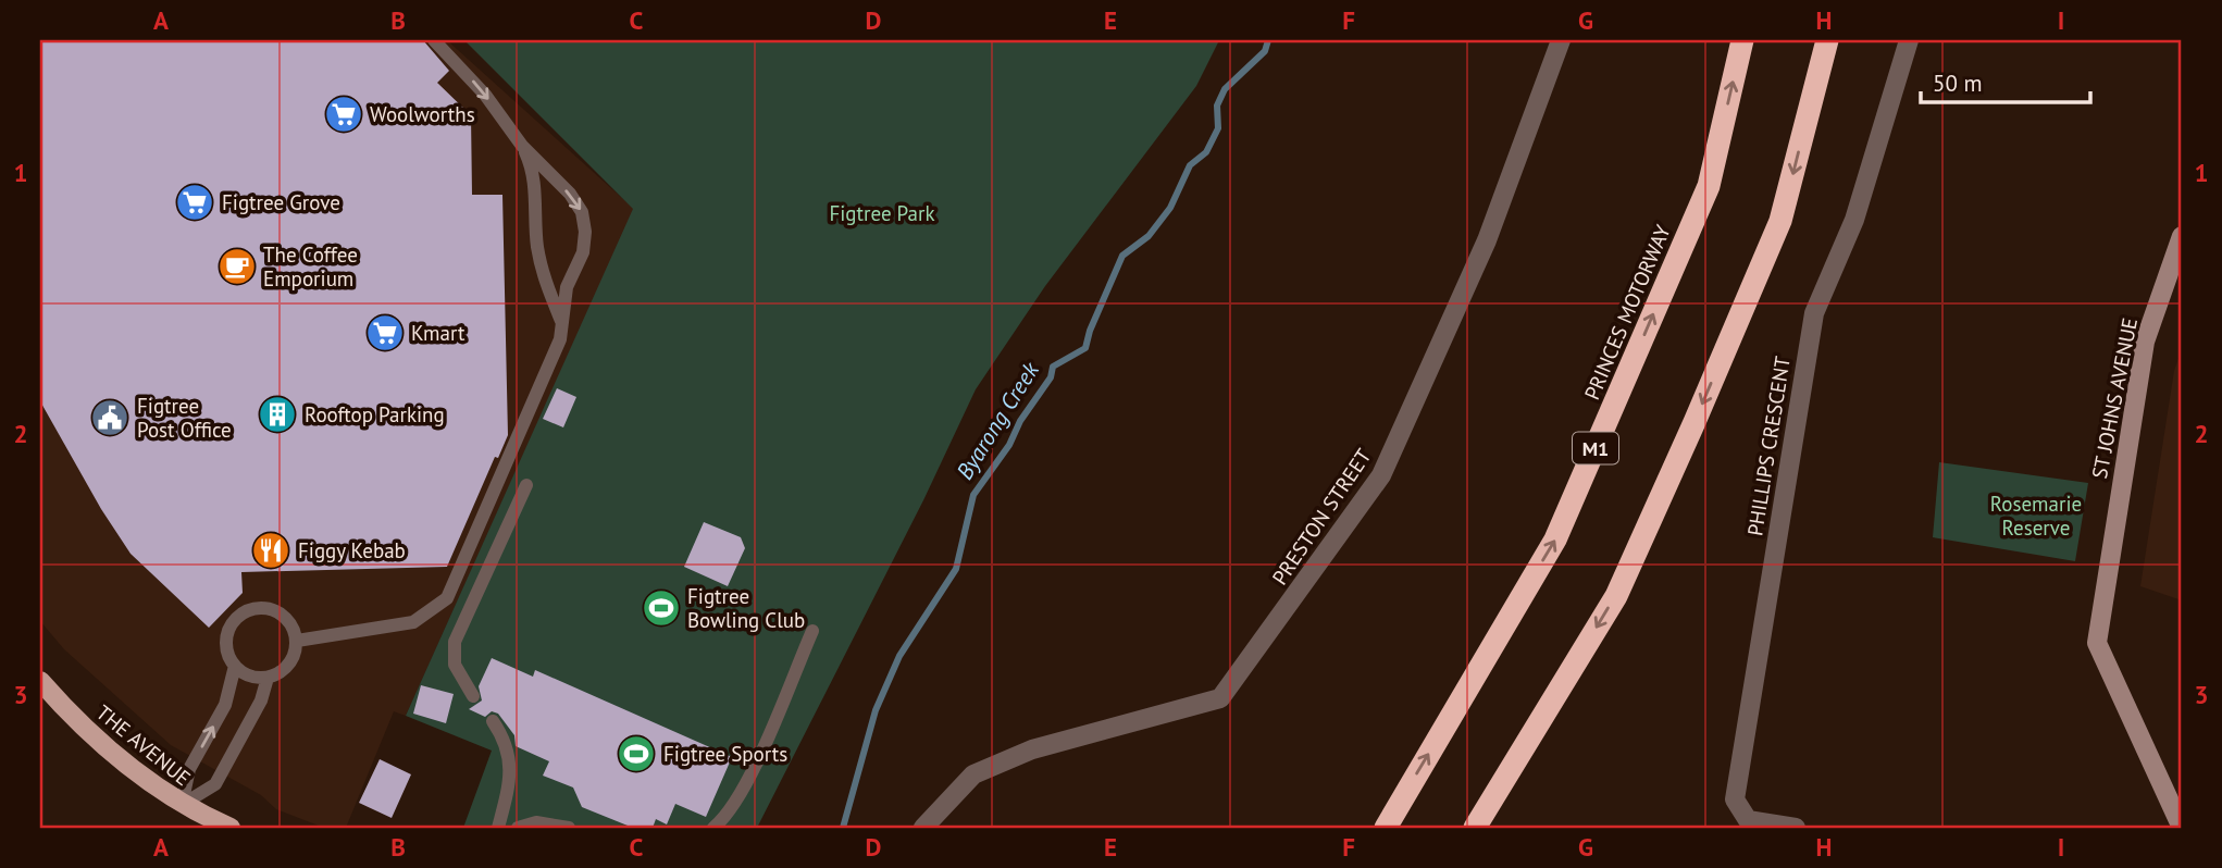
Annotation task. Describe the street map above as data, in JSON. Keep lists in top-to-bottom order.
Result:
{
  "streets": {
    "highway": ["PRINCES MOTORWAY", "M1"],
    "main road": ["THE AVENUE"],
    "street": ["ST JOHNS AVENUE", "PHILLIPS CRESCENT", "PRESTON STREET"]
  },
  "water": ["Byarong Creek"],
  "parks": ["Figtree Park", "Rosemarie Reserve"],
  "places": {
    "supermarket": ["Woolworths", "Figtree Grove", "Kmart"],
    "cafe": ["The Coffee Emporium"],
    "building": ["Rooftop Parking"],
    "public building": ["Figtree Post Office"],
    "restaurant": ["Figgy Kebab"],
    "sports": ["Figtree Bowling Club", "Figtree Sports"]
  },
  "scale_bar": "50 m",
  "grid": {
    "columns": [
      "A",
      "B",
      "C",
      "D",
      "E",
      "F",
      "G",
      "H",
      "I"
    ],
    "rows": ["1", "2", "3"]
  }
}
